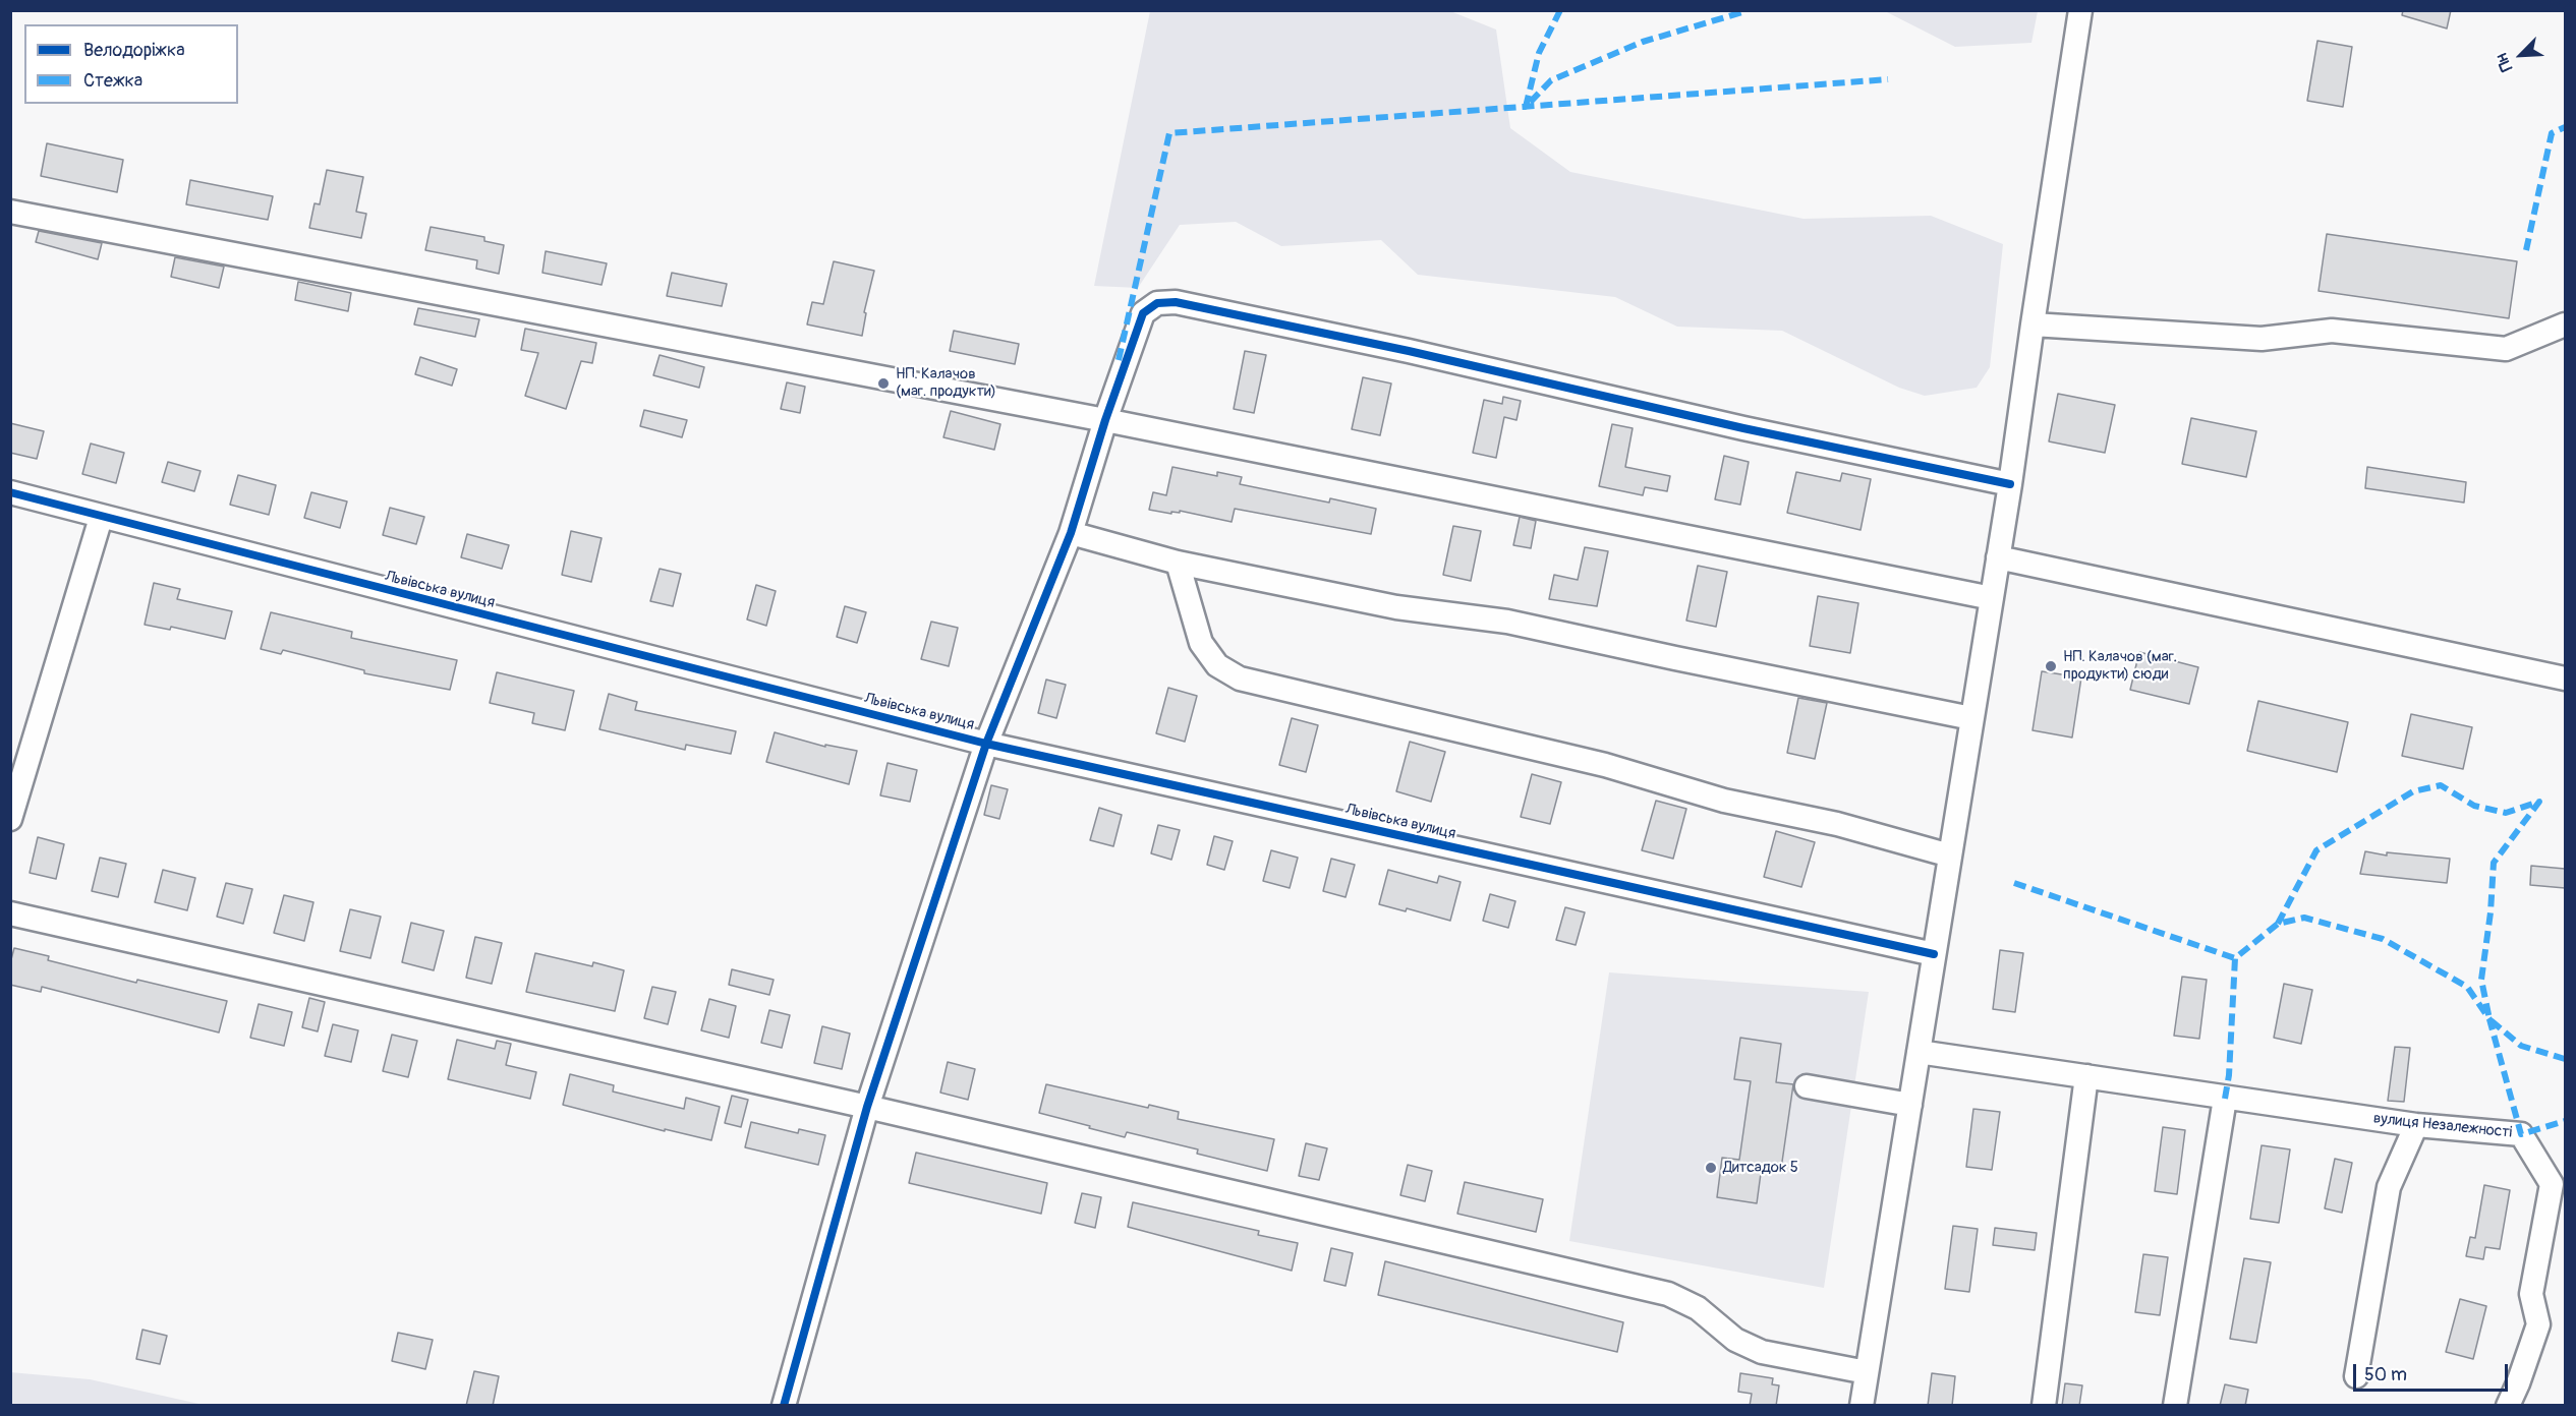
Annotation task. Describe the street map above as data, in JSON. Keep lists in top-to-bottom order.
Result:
{
  "streets": {
    "street": ["Львівська вулиця", "вулиця Незалежності"]
  },
  "places": ["НП. Калачов (маг. продукти)", "НП. Калачов (маг. продукти) сюди", "Дитсадок 5"],
  "legend": ["Велодоріжка", "Стежка"],
  "scale_bar": "50 m",
  "north": "bottom left"
}
